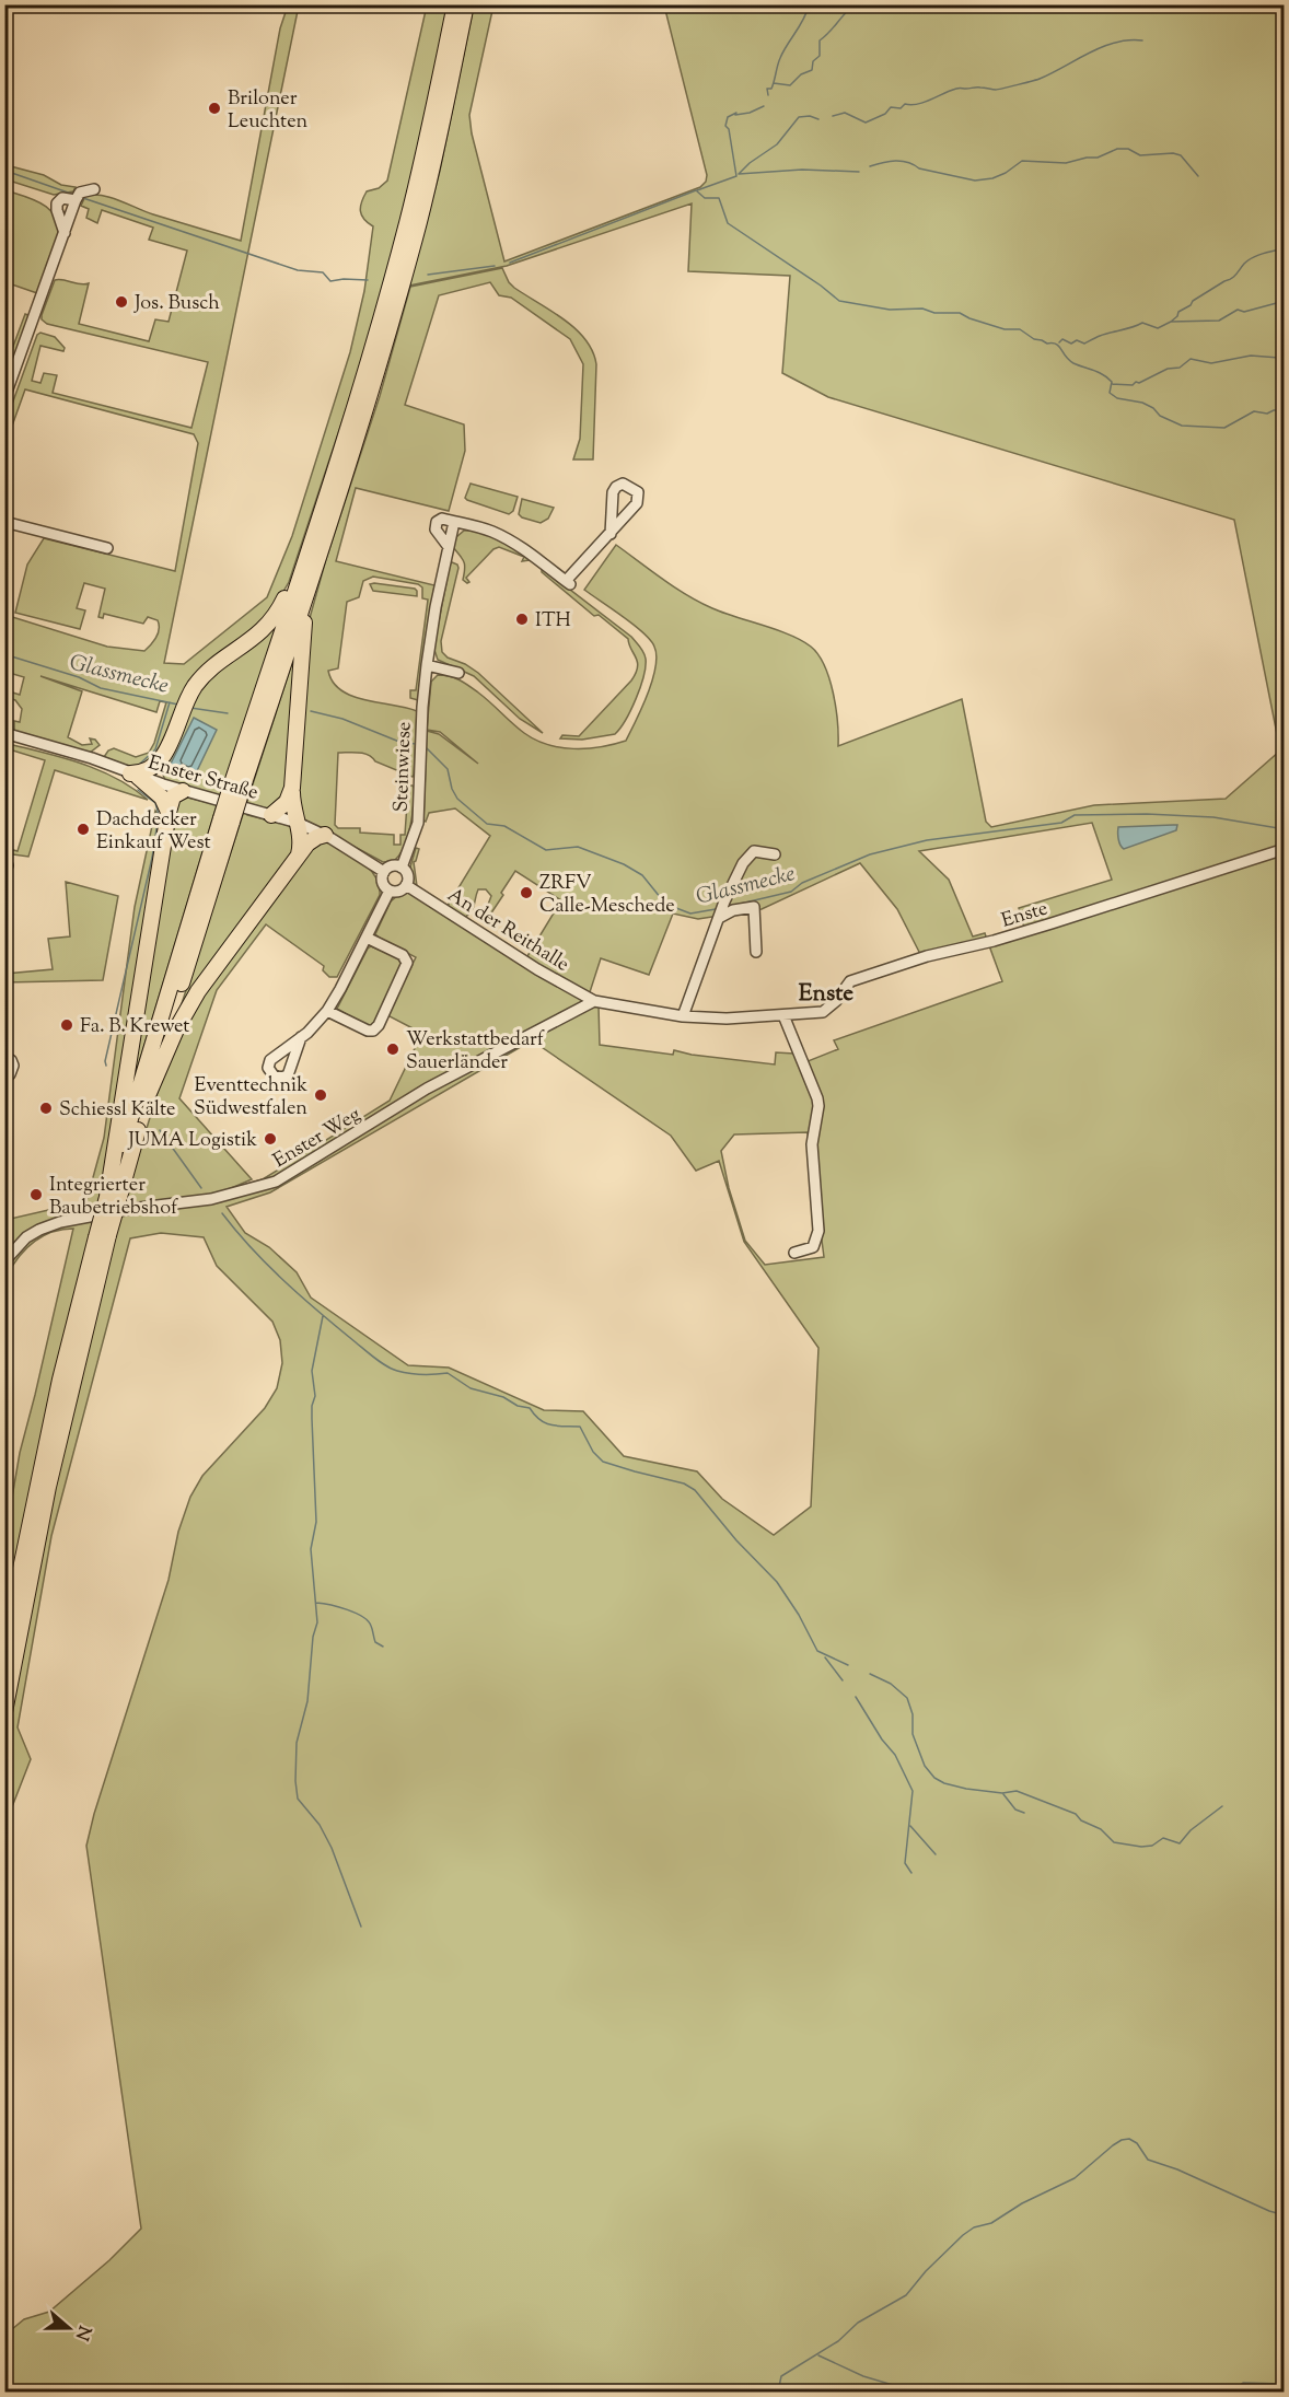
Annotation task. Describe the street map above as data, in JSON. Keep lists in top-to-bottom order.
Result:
{
  "streets": {
    "street": [
      "Steinwiese",
      "Enster Straße",
      "Enste",
      "An der Reithalle",
      "Enster Weg"
    ]
  },
  "crossings": [
    ["Steinwiese", "Enster Straße"],
    ["Steinwiese", "An der Reithalle"],
    ["Enster Straße", "An der Reithalle"],
    ["Enste", "An der Reithalle"],
    ["Enste", "Enster Weg"],
    ["An der Reithalle", "Enster Weg"]
  ],
  "districts": ["Enste"],
  "water": ["Glassmecke"],
  "places": [
    "Briloner Leuchten",
    "Jos. Busch",
    "ITH",
    "Dachdecker Einkauf West",
    "ZRFV Calle-Meschede",
    "Fa. B. Krewet",
    "Werkstattbedarf Sauerländer",
    "Eventtechnik Südwestfalen",
    "Schiessl Kälte",
    "JUMA Logistik",
    "Integrierter Baubetriebshof"
  ],
  "north": "right"
}
